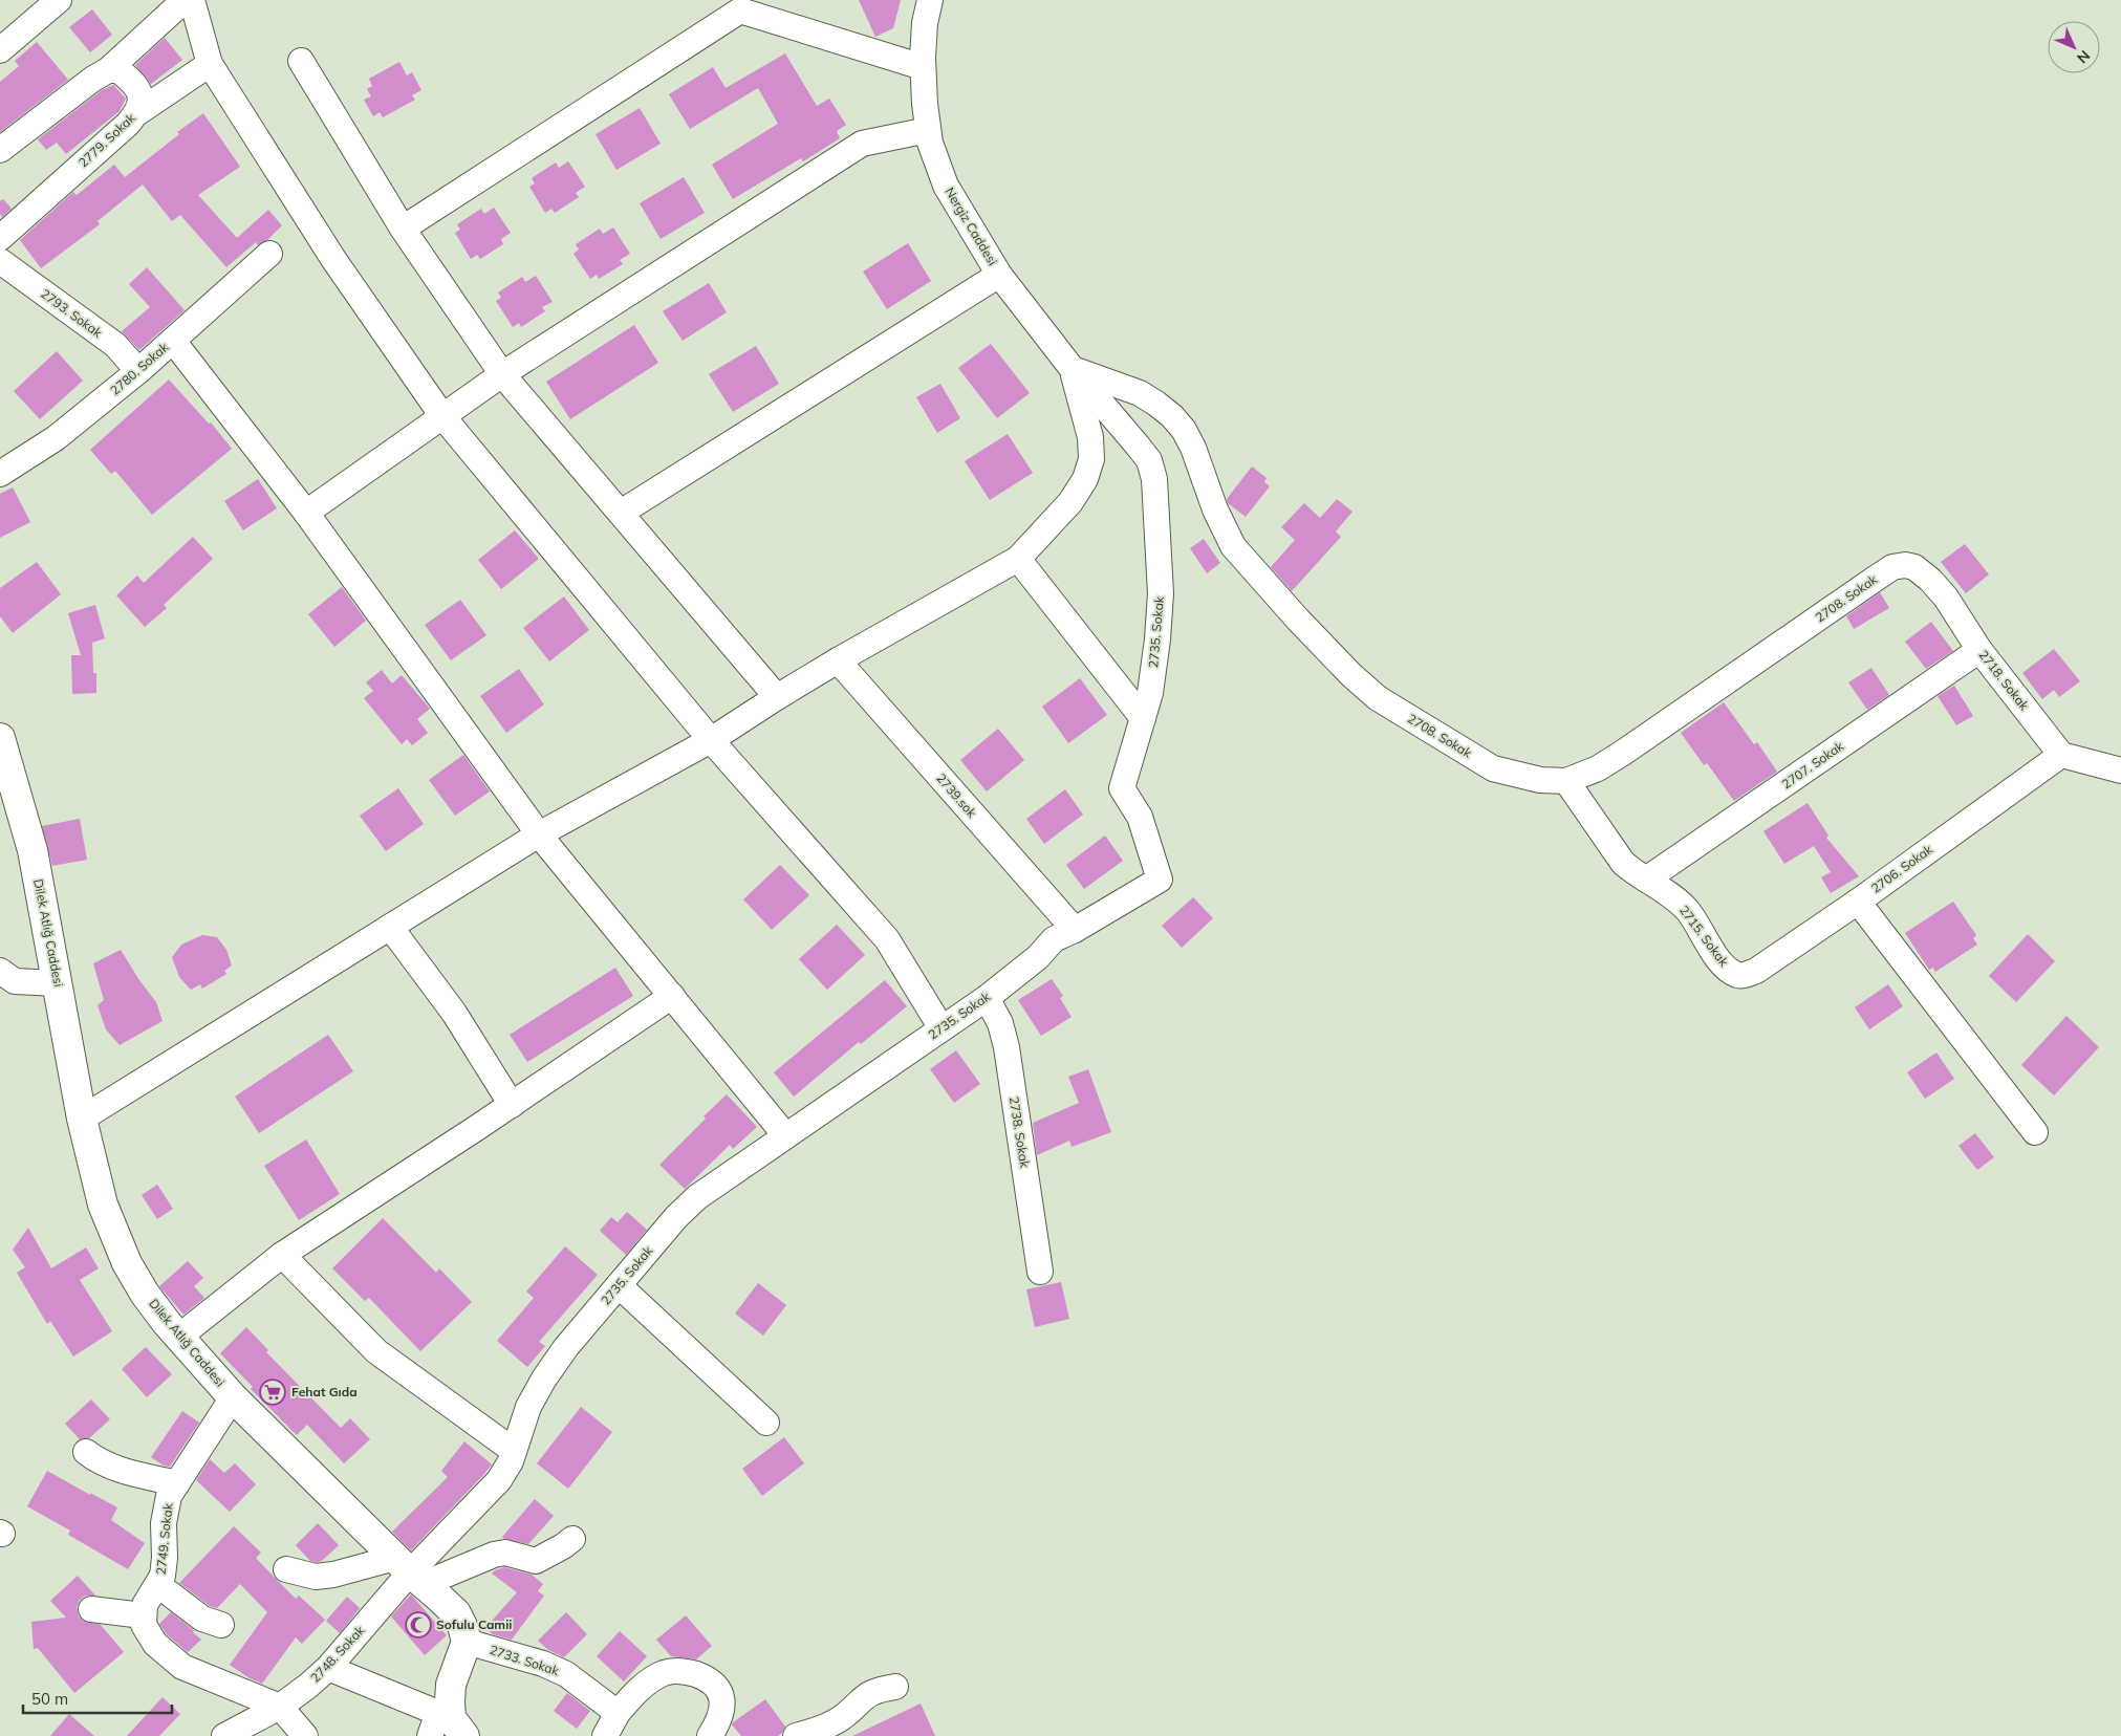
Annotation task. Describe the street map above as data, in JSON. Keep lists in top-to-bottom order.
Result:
{
  "streets": {
    "main road": ["Dilek Atlığ Caddesi"],
    "street": [
      "2779. Sokak",
      "Nergiz Caddesi",
      "2793. Sokak",
      "2780. Sokak",
      "2708. Sokak",
      "2735. Sokak",
      "2718. Sokak",
      "2707. Sokak",
      "2739.sok",
      "2706. Sokak",
      "2715. Sokak",
      "2738. Sokak",
      "2749. Sokak",
      "2748. Sokak",
      "2733. Sokak"
    ]
  },
  "crossings": [
    ["Nergiz Caddesi", "2708. Sokak"],
    ["Nergiz Caddesi", "2735. Sokak"],
    ["2793. Sokak", "2780. Sokak"],
    ["2708. Sokak", "2735. Sokak"],
    ["2708. Sokak", "2718. Sokak"],
    ["2708. Sokak", "2715. Sokak"],
    ["2735. Sokak", "2739.sok"],
    ["2735. Sokak", "Dilek Atlığ Caddesi"],
    ["2735. Sokak", "2738. Sokak"],
    ["2735. Sokak", "2748. Sokak"],
    ["2718. Sokak", "2707. Sokak"],
    ["2718. Sokak", "2706. Sokak"],
    ["2707. Sokak", "2715. Sokak"],
    ["2706. Sokak", "2715. Sokak"],
    ["Dilek Atlığ Caddesi", "2749. Sokak"],
    ["Dilek Atlığ Caddesi", "2748. Sokak"],
    ["Dilek Atlığ Caddesi", "2733. Sokak"]
  ],
  "places": {
    "supermarket": ["Fehat Gıda"],
    "mosque": ["Sofulu Camii"]
  },
  "scale_bar": "50 m",
  "north": "bottom right"
}
